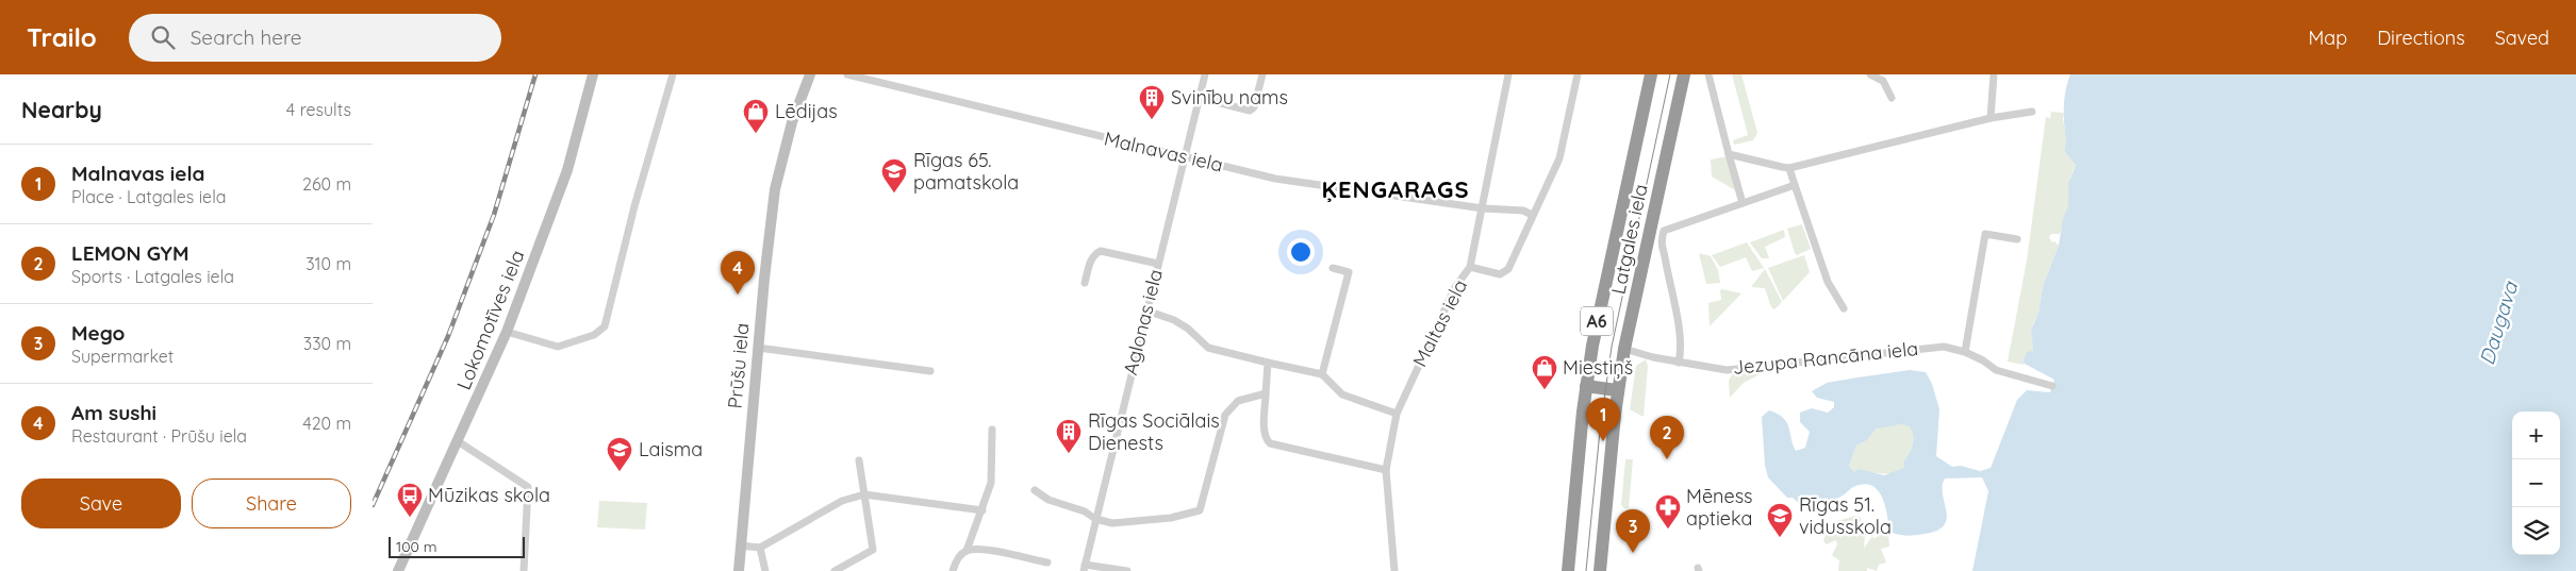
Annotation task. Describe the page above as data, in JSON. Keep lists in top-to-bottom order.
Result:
{
  "streets": {
    "highway": ["Latgales iela", "A6"],
    "street": [
      "Malnavas iela",
      "Lokomotīves iela",
      "Aglonas iela",
      "Maltas iela",
      "Jezupa Rancāna iela",
      "Prūšu iela"
    ]
  },
  "crossings": [
    ["Malnavas iela", "Aglonas iela"],
    ["Malnavas iela", "Maltas iela"],
    ["Latgales iela", "Jezupa Rancāna iela"]
  ],
  "districts": ["ĶENGARAGS"],
  "water": ["Daugava"],
  "places": {
    "building": ["Svinību nams", "Rīgas Sociālais Dienests"],
    "shop": ["Lēdijas", "Miestiņš"],
    "school or university": ["Rīgas 65. pamatskola", "Laisma", "Rīgas 51. vidusskola"],
    "bus stop": ["Mūzikas skola"],
    "pharmacy": ["Mēness aptieka"]
  },
  "scale_bar": "100 m",
  "page": {
    "header": "Trailo",
    "search": "Search here",
    "nav": ["Map", "Directions", "Saved"],
    "heading": ["Nearby", "4 results"],
    "list": [
      {
        "mark": "1",
        "name": "Malnavas iela",
        "note": "Place · Latgales iela",
        "value": "260 m"
      },
      {
        "mark": "2",
        "name": "LEMON GYM",
        "note": "Sports · Latgales iela",
        "value": "310 m"
      },
      {
        "mark": "3",
        "name": "Mego",
        "note": "Supermarket",
        "value": "330 m"
      },
      {
        "mark": "4",
        "name": "Am sushi",
        "note": "Restaurant · Prūšu iela",
        "value": "420 m"
      }
    ],
    "pins": [
      "4",
      "1",
      "2",
      "3"
    ],
    "map_buttons": ["+", "−"],
    "buttons": ["Save", "Share"],
    "scale": "100 m"
  }
}
